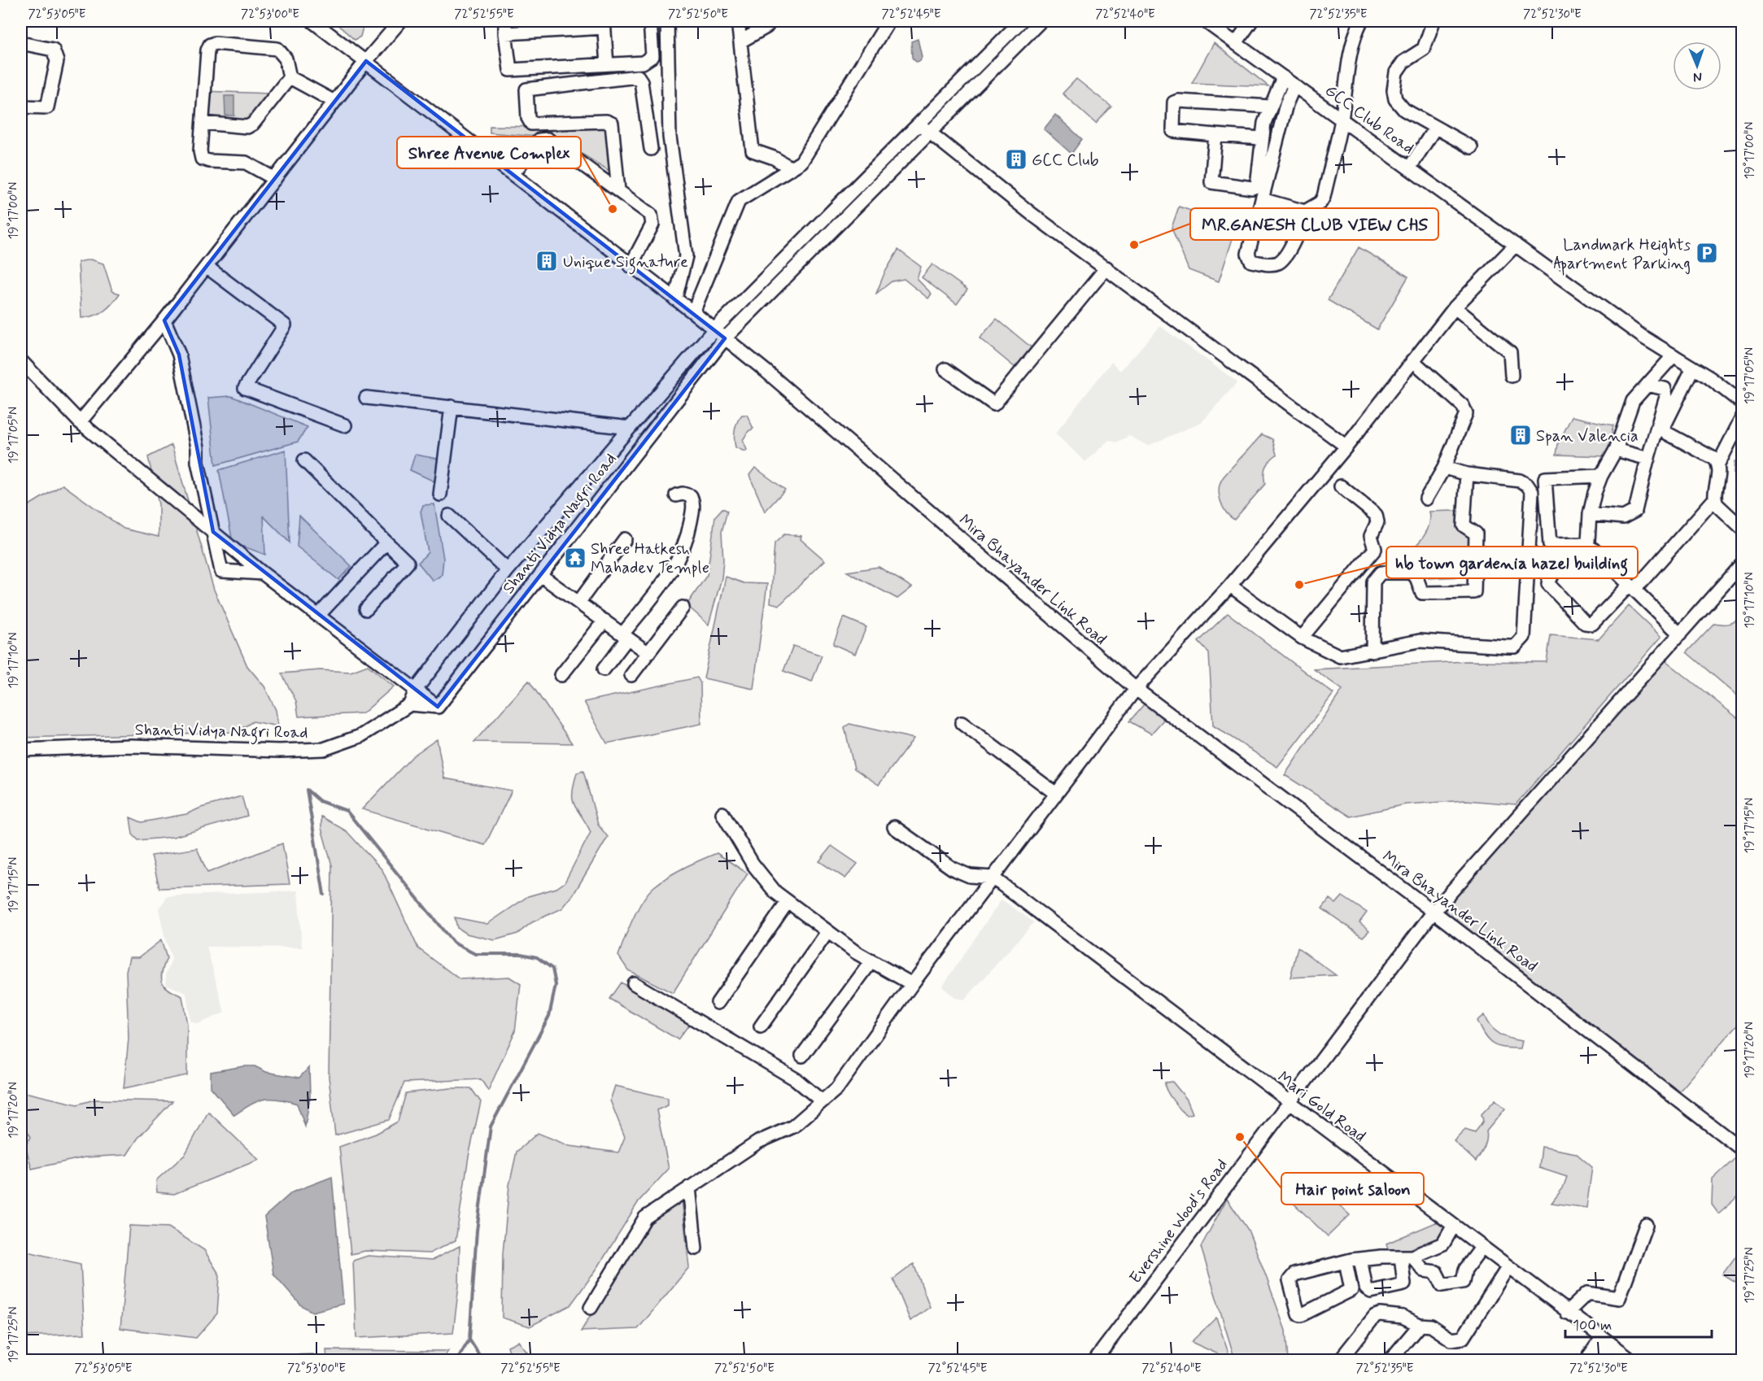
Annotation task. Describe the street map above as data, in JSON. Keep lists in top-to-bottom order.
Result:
{
  "streets": {
    "street": [
      "GCC Club Road",
      "Shanti Vidya Nagri Road",
      "Mira Bhayander Link Road",
      "Mari Gold Road",
      "Evershine Wood's Road"
    ]
  },
  "crossings": [
    ["Shanti Vidya Nagri Road", "Mira Bhayander Link Road"],
    ["Mira Bhayander Link Road", "Evershine Wood's Road"],
    ["Mari Gold Road", "Evershine Wood's Road"]
  ],
  "places": {
    "building": ["GCC Club", "Unique Signature", "Span Valencia"],
    "other": [
      "Shree Avenue Complex",
      "MR.GANESH CLUB VIEW CHS",
      "hb town gardenia hazel building",
      "Hair point saloon"
    ],
    "parking": ["Landmark Heights Apartment Parking"],
    "temple": ["Shree Hatkesh Mahadev Temple"]
  },
  "scale_bar": "100 m",
  "north": "bottom",
  "coordinates": [
    "72°53'05\"E",
    "72°53'00\"E",
    "72°52'55\"E",
    "72°52'50\"E",
    "72°52'45\"E",
    "72°52'40\"E",
    "72°52'35\"E",
    "72°52'30\"E",
    "19°17'00\"N",
    "19°17'05\"N",
    "19°17'10\"N",
    "19°17'15\"N",
    "19°17'20\"N",
    "19°17'25\"N"
  ]
}
